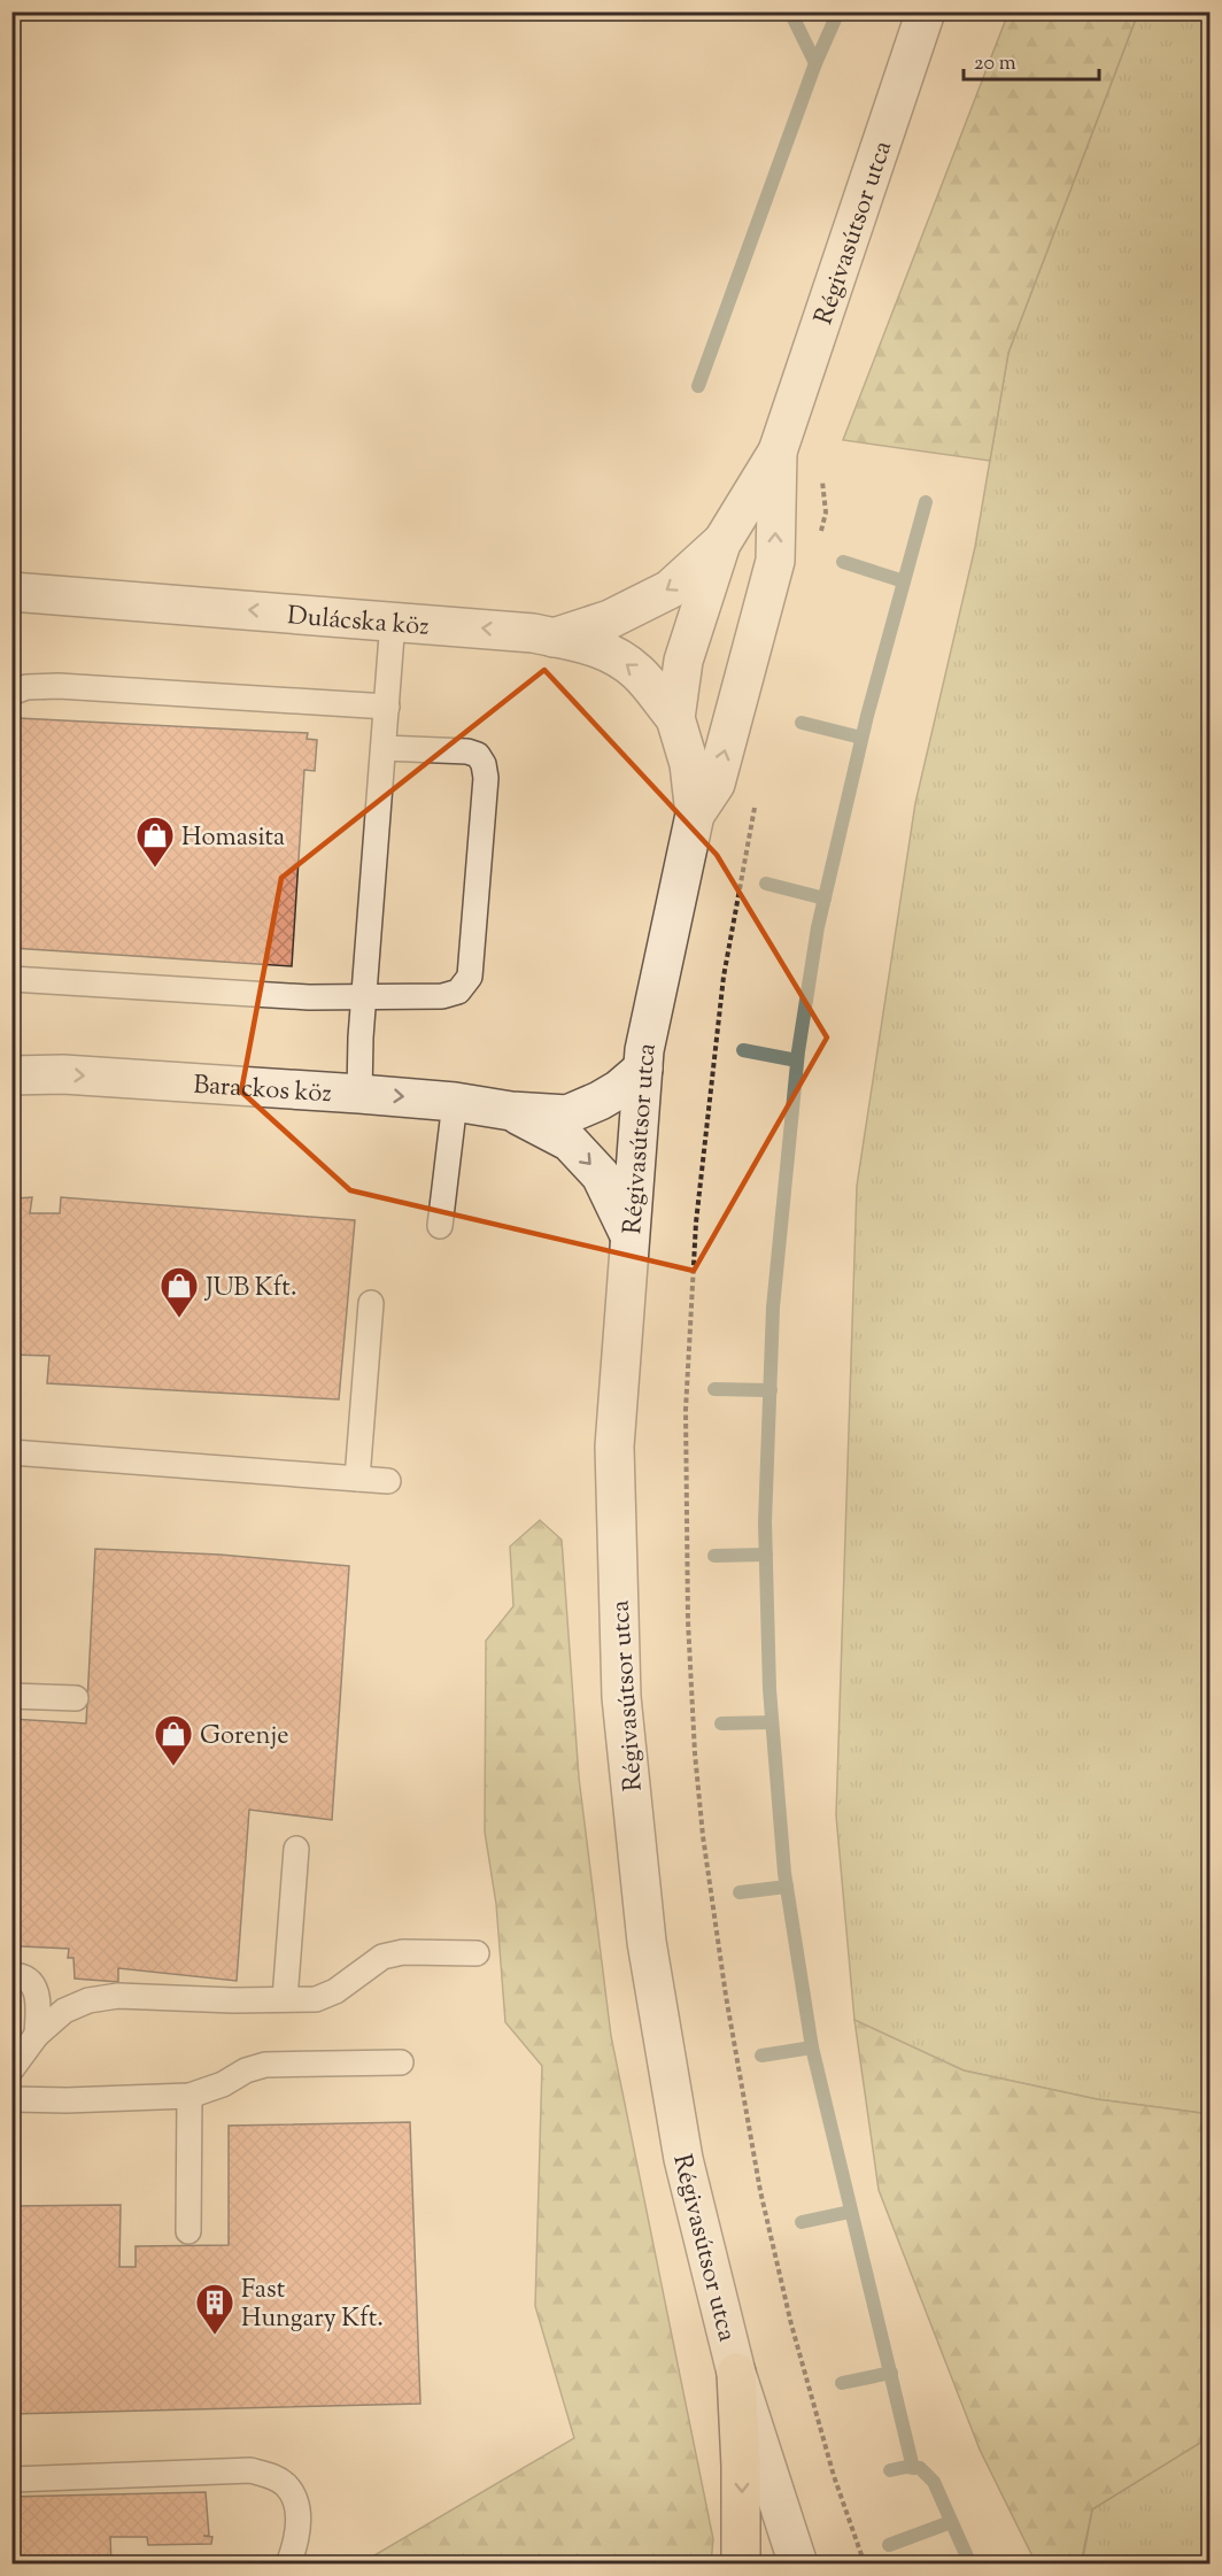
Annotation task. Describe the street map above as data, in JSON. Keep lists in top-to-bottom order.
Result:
{
  "streets": {
    "street": ["Régivasútsor utca", "Dulácska köz", "Barackos köz"]
  },
  "crossings": [
    ["Régivasútsor utca", "Dulácska köz"],
    ["Régivasútsor utca", "Barackos köz"]
  ],
  "one_way": ["Dulácska köz", "Barackos köz"],
  "places": {
    "shop": ["Homasita", "JUB Kft.", "Gorenje"],
    "building": ["Fast Hungary Kft."]
  },
  "scale_bar": "20 m"
}
